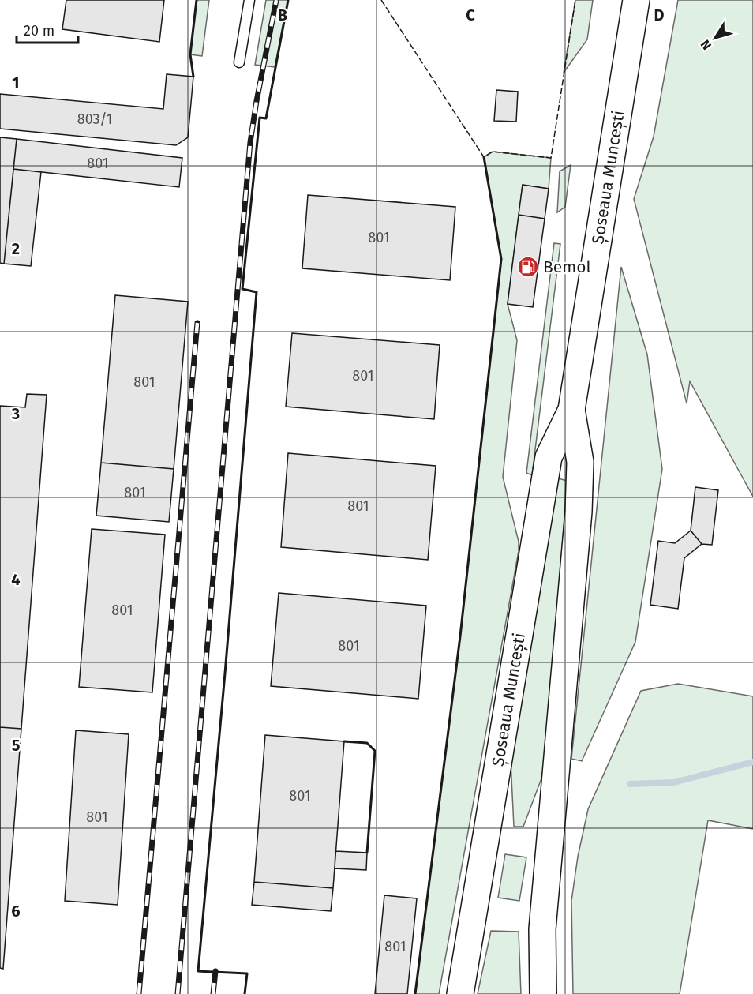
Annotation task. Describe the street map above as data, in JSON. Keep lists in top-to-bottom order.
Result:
{
  "streets": {
    "main road": ["Șoseaua Muncești"]
  },
  "places": {
    "fuel station": ["Bemol"]
  },
  "house_numbers": [
    "803/1",
    "801",
    "801",
    "801",
    "801",
    "801",
    "801",
    "801",
    "801",
    "801",
    "801",
    "801"
  ],
  "scale_bar": "20 m",
  "north": "bottom left",
  "grid": {
    "columns": ["B", "C", "D"],
    "rows": [
      "1",
      "2",
      "3",
      "4",
      "5",
      "6"
    ]
  }
}
